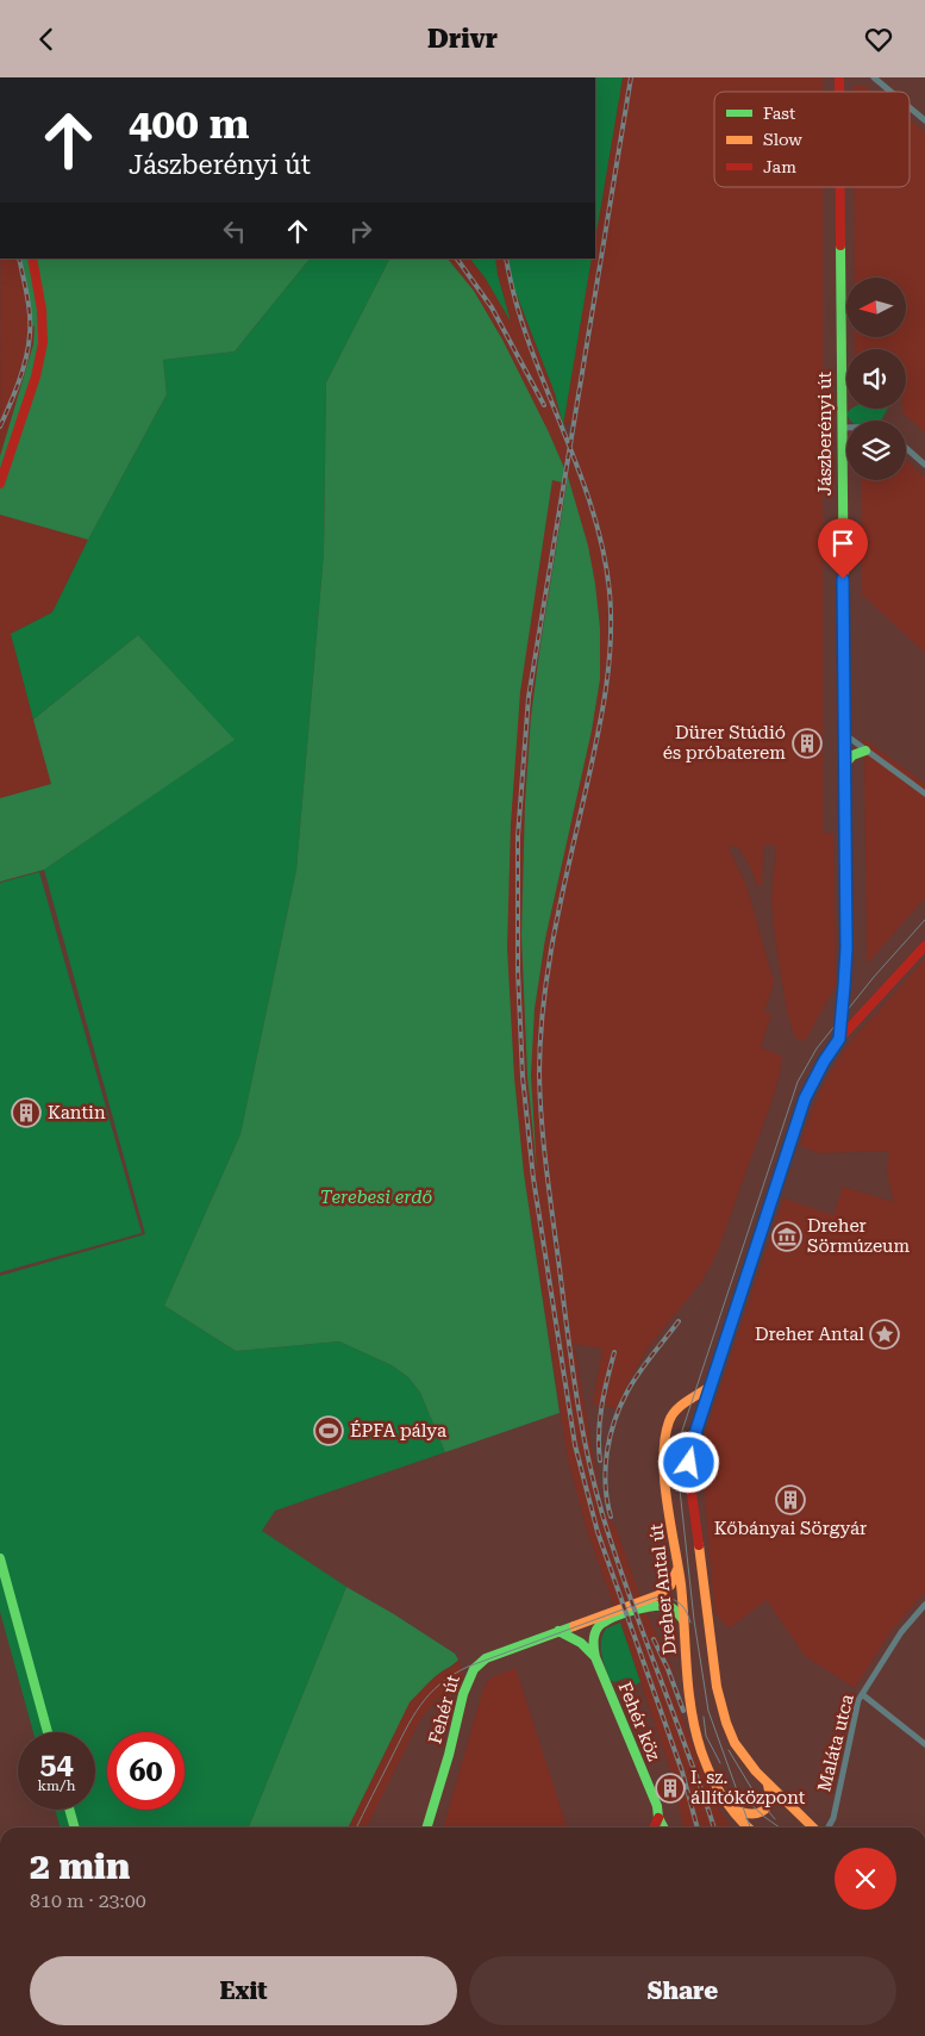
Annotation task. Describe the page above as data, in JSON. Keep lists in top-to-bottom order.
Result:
{
  "streets": {
    "main road": [
      "Jászberényi út",
      "Dreher Antal út",
      "Fehér út",
      "Fehér köz"
    ],
    "street": ["Maláta utca"]
  },
  "crossings": [
    ["Dreher Antal út", "Fehér út"],
    ["Dreher Antal út", "Fehér köz"]
  ],
  "parks": ["Terebesi erdő"],
  "places": {
    "building": [
      "Dürer Stúdió és próbaterem",
      "Kantin",
      "Kőbányai Sörgyár",
      "I. sz. állítóközpont"
    ],
    "museum": ["Dreher Sörmúzeum"],
    "place": ["Dreher Antal"],
    "sports": ["ÉPFA pálya"]
  },
  "legend": ["Fast", "Slow", "Jam"],
  "north": "left",
  "page": {
    "header": "Drivr",
    "turn": ["400 m", "Jászberényi út"],
    "speed": "54 km/h",
    "limit": "60",
    "heading": ["2 min", "810 m · 23:00"],
    "buttons": ["Exit", "Share"]
  }
}
